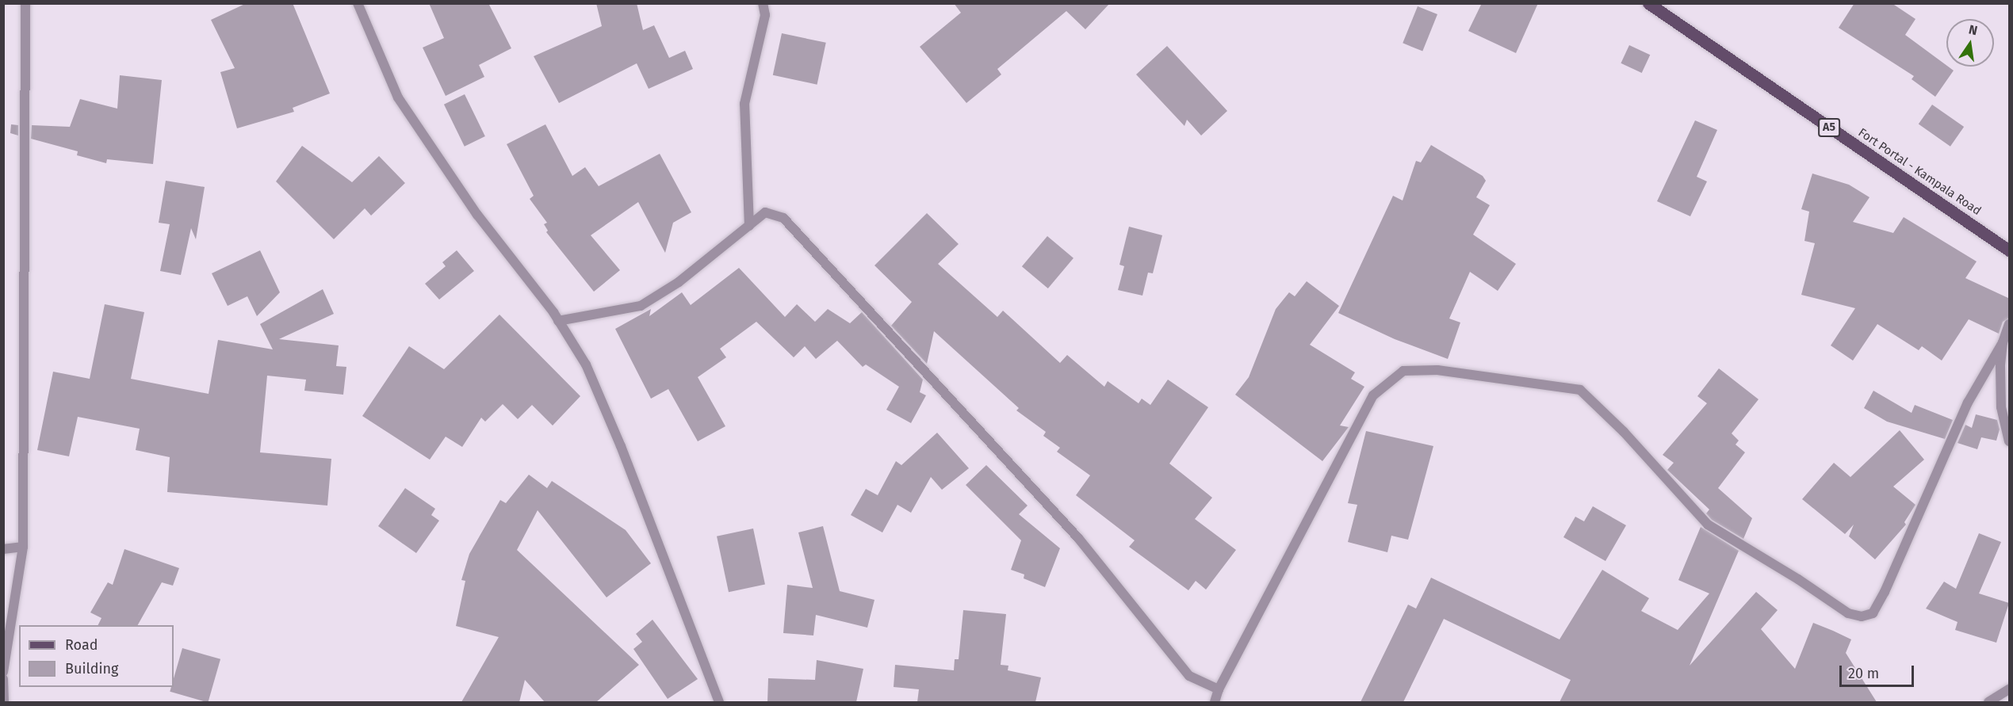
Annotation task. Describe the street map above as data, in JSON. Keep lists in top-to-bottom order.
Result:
{
  "streets": {
    "main road": ["A5", "Fort Portal - Kampala Road"]
  },
  "legend": ["Road", "Building"],
  "scale_bar": "20 m",
  "north": "top"
}
